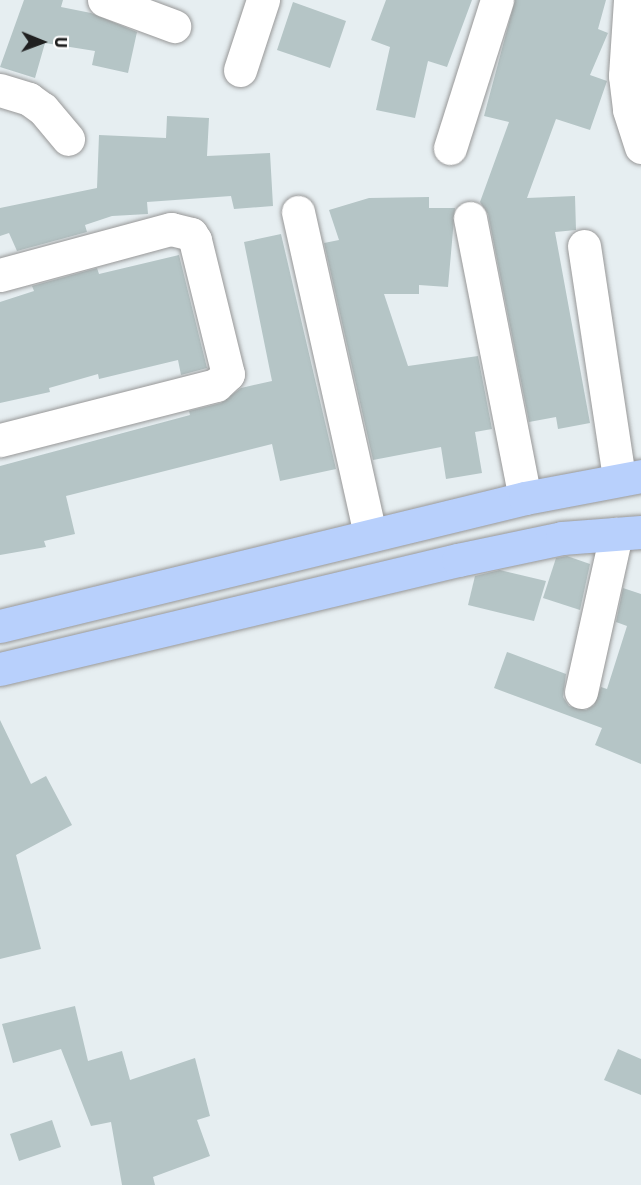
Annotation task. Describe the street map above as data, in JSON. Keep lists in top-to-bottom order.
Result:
{
  "north": "right"
}
